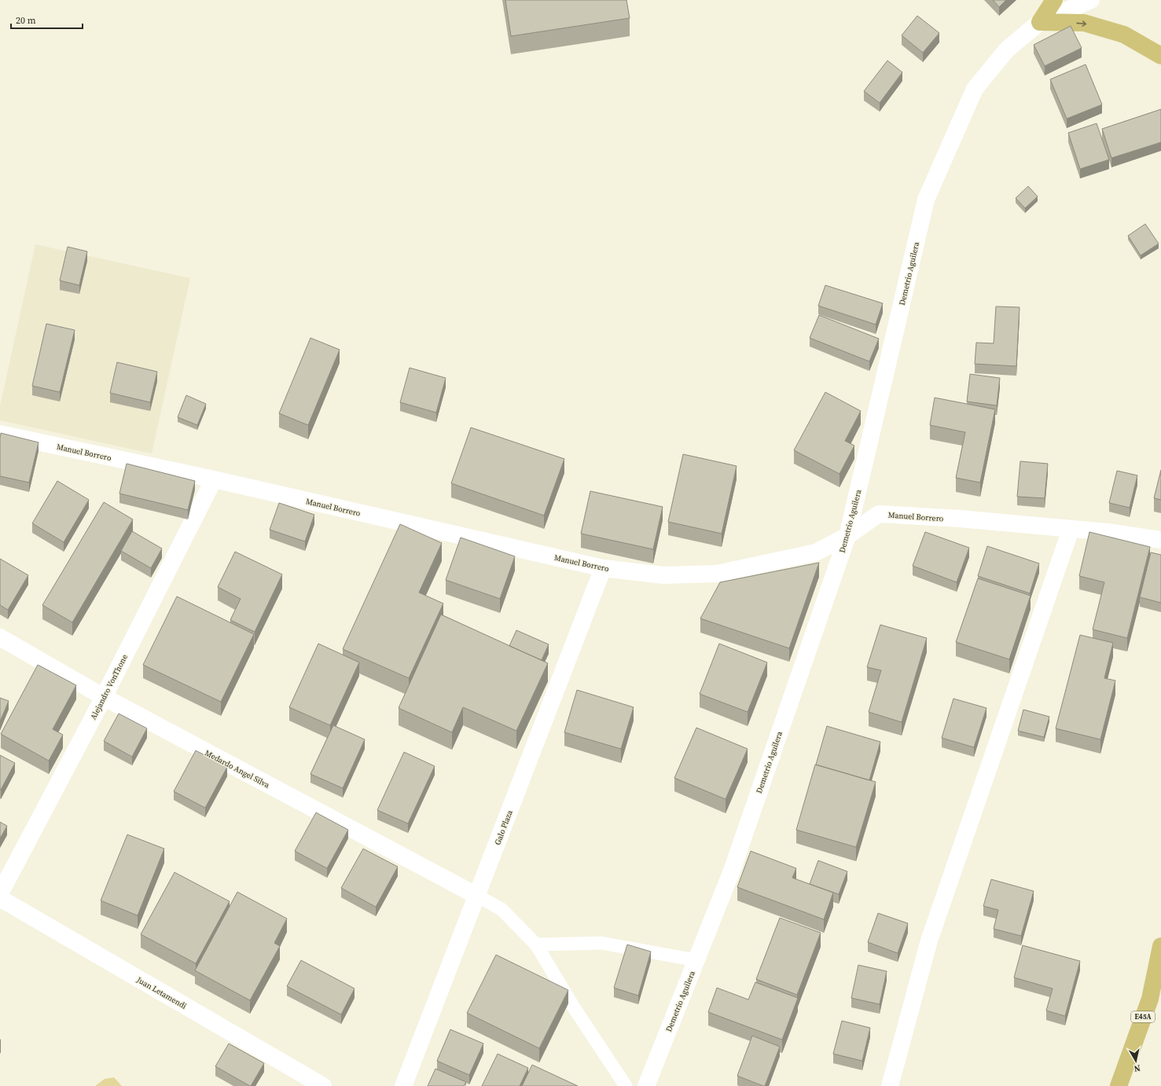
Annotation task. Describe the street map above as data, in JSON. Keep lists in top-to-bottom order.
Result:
{
  "streets": {
    "highway": ["E45A"],
    "street": [
      "Demetrio Aguilera",
      "Manuel Borrero",
      "Alejandro VonThone",
      "Medardo Angel Silva",
      "Galo Plaza",
      "Juan Letamendi"
    ]
  },
  "crossings": [
    ["Demetrio Aguilera", "Manuel Borrero"],
    ["Manuel Borrero", "Alejandro VonThone"],
    ["Manuel Borrero", "Galo Plaza"],
    ["Alejandro VonThone", "Medardo Angel Silva"],
    ["Medardo Angel Silva", "Galo Plaza"]
  ],
  "scale_bar": "20 m",
  "north": "bottom"
}
